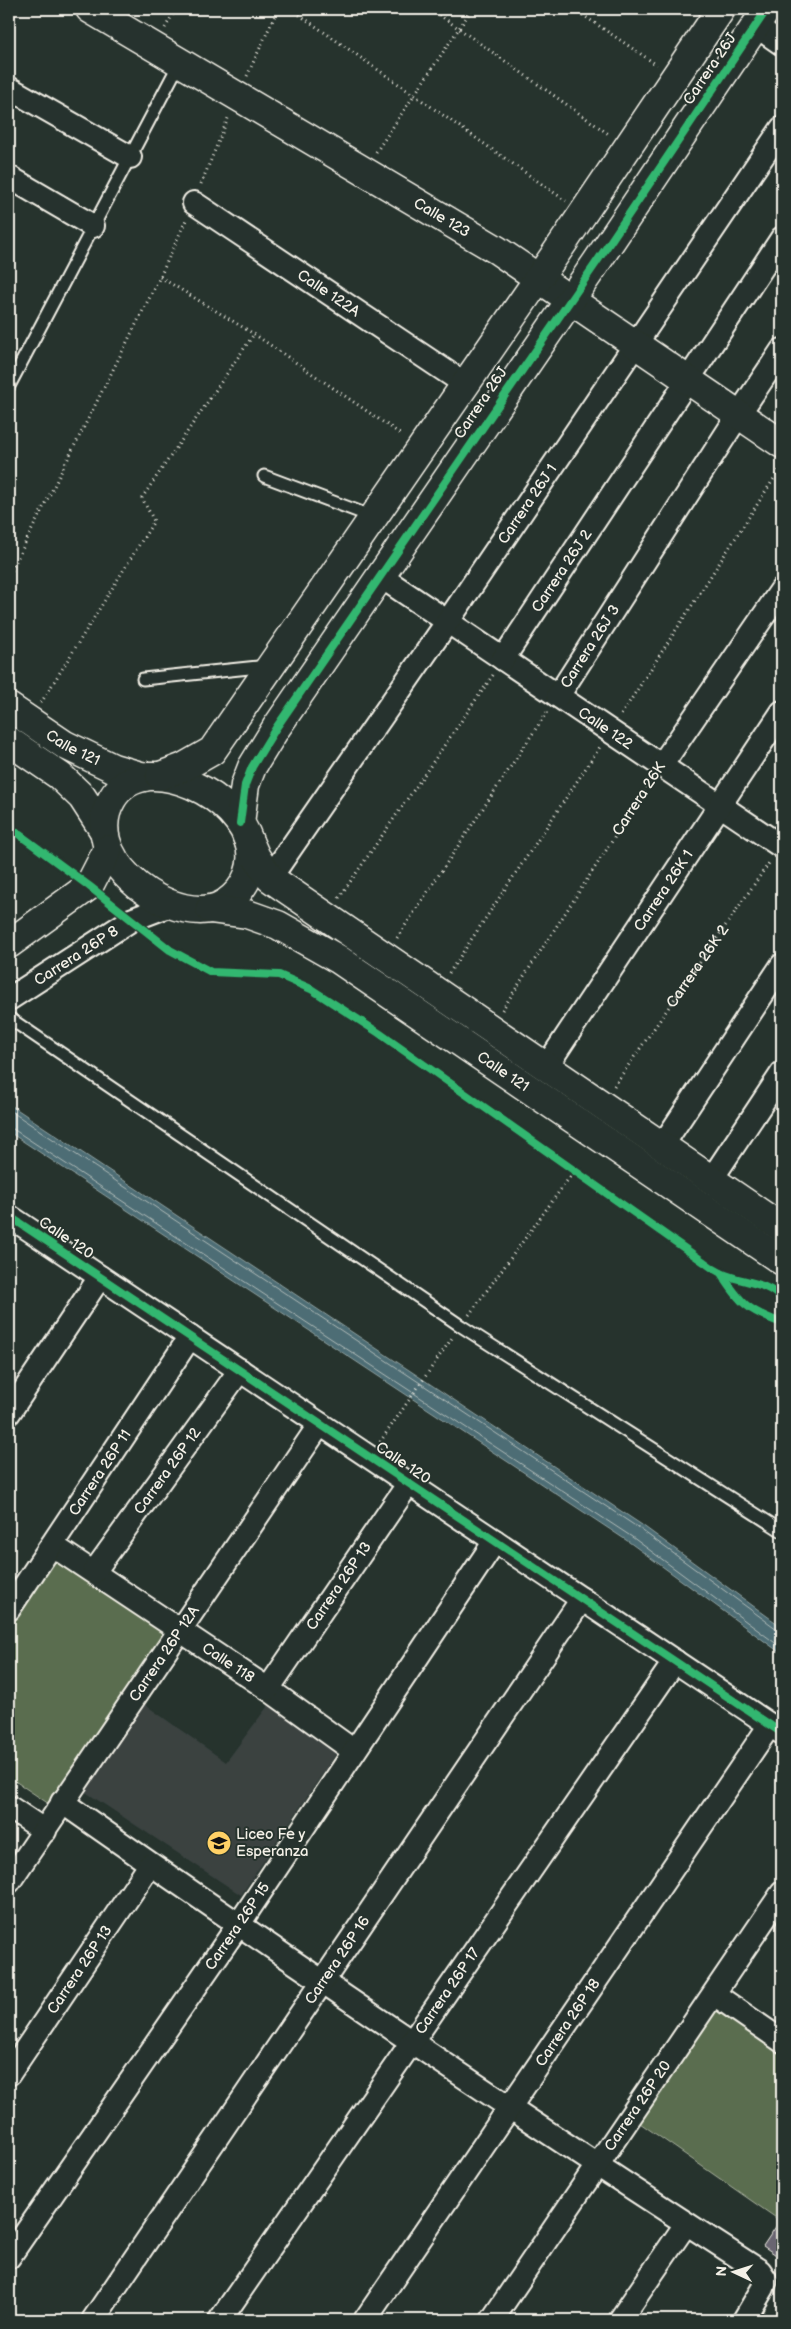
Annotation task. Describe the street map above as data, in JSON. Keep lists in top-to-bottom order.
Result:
{
  "streets": {
    "street": [
      "Carrera 26J",
      "Calle 123",
      "Calle 122A",
      "Carrera 26J 1",
      "Carrera 26J 2",
      "Carrera 26J 3",
      "Calle 122",
      "Calle 121",
      "Carrera 26K",
      "Carrera 26K 1",
      "Carrera 26P 8",
      "Calle 120",
      "Carrera 26P 12",
      "Carrera 26P 11",
      "Carrera 26P 13",
      "Carrera 26P 12A",
      "Calle 118",
      "Carrera 26P 15",
      "Carrera 26P 16",
      "Carrera 26P 17",
      "Carrera 26P 18",
      "Carrera 26P 20"
    ],
    "path": ["Carrera 26K 2"]
  },
  "crossings": [
    ["Carrera 26J", "Calle 123"],
    ["Carrera 26J", "Calle 122A"],
    ["Carrera 26J", "Calle 122"],
    ["Carrera 26J", "Calle 121"],
    ["Carrera 26J", "Carrera 26P 8"],
    ["Calle 123", "Carrera 26J 1"],
    ["Calle 123", "Carrera 26J 2"],
    ["Calle 123", "Carrera 26J 3"],
    ["Carrera 26J 1", "Calle 122"],
    ["Carrera 26J 1", "Calle 121"],
    ["Carrera 26J 2", "Calle 122"],
    ["Carrera 26J 3", "Calle 122"],
    ["Calle 122", "Carrera 26K"],
    ["Calle 122", "Carrera 26K 1"],
    ["Calle 122", "Carrera 26K 2"],
    ["Calle 121", "Carrera 26K 1"],
    ["Calle 121", "Carrera 26P 8"],
    ["Calle 120", "Carrera 26P 12"],
    ["Calle 120", "Carrera 26P 11"],
    ["Calle 120", "Carrera 26P 13"],
    ["Calle 120", "Carrera 26P 12A"],
    ["Calle 120", "Carrera 26P 15"],
    ["Calle 120", "Carrera 26P 16"],
    ["Calle 120", "Carrera 26P 17"],
    ["Calle 120", "Carrera 26P 18"],
    ["Carrera 26P 12", "Calle 118"],
    ["Carrera 26P 11", "Calle 118"],
    ["Carrera 26P 13", "Calle 118"],
    ["Carrera 26P 12A", "Calle 118"],
    ["Calle 118", "Carrera 26P 15"]
  ],
  "places": {
    "school or university": ["Liceo Fe y Esperanza"]
  },
  "north": "left"
}
